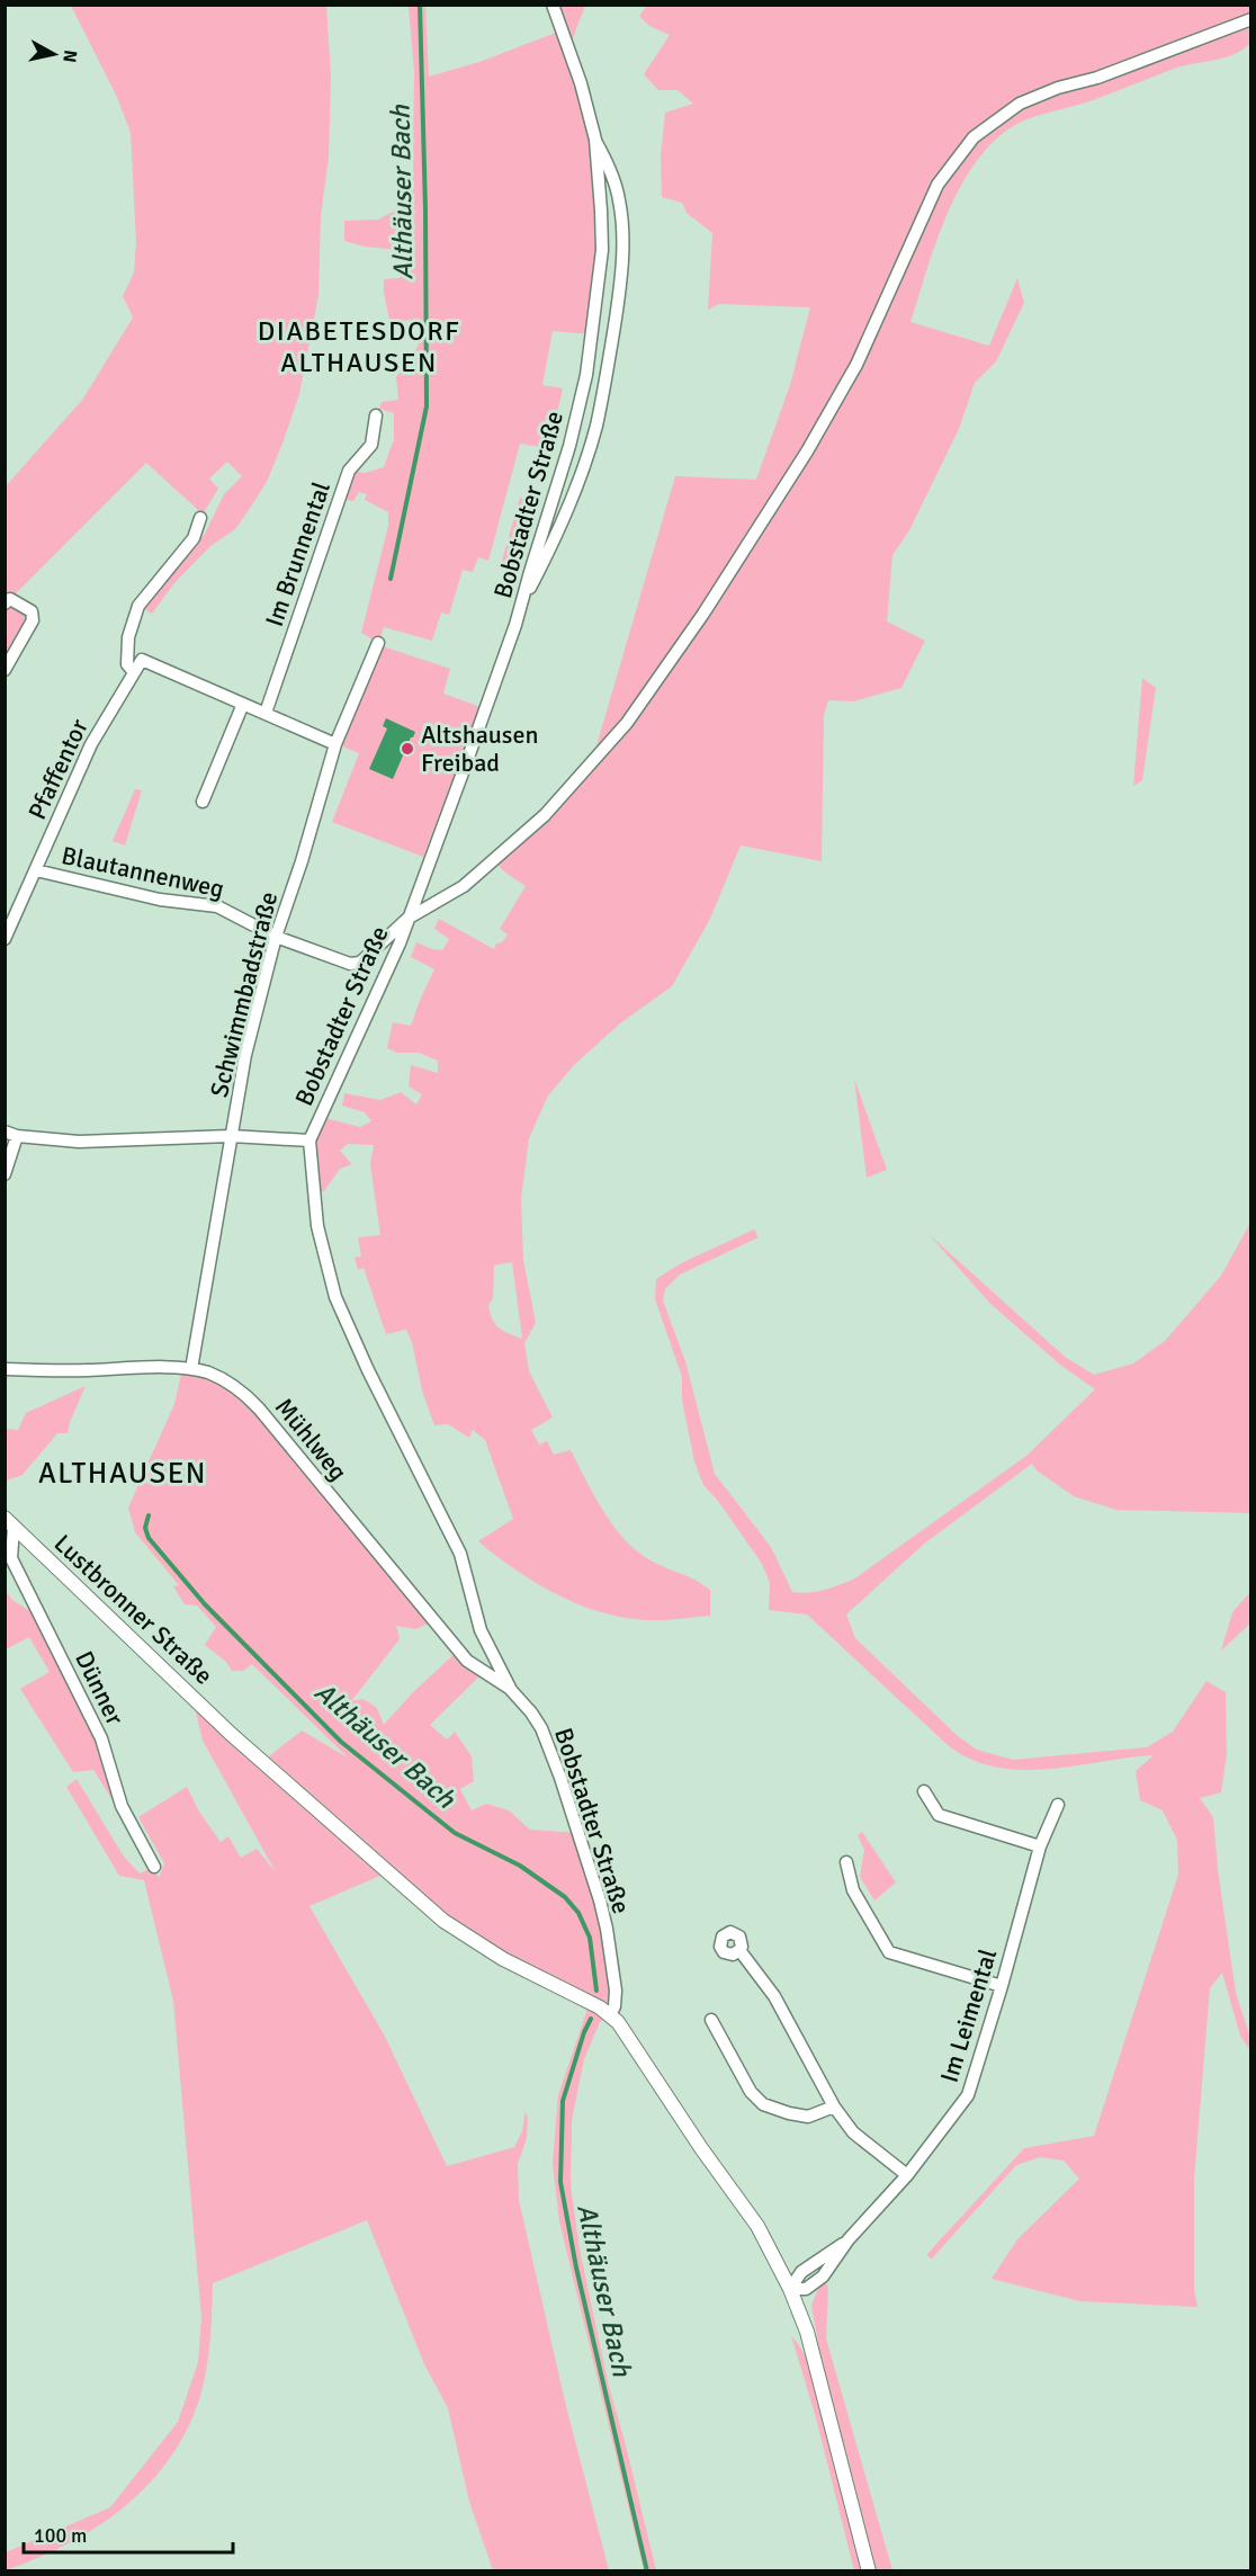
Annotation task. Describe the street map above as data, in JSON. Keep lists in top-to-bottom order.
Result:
{
  "streets": {
    "street": [
      "Bobstadter Straße",
      "Im Brunnental",
      "Pfaffentor",
      "Blautannenweg",
      "Schwimmbadstraße",
      "Mühlweg",
      "Lustbronner Straße",
      "Dünner",
      "Im Leimental"
    ]
  },
  "crossings": [
    ["Bobstadter Straße", "Blautannenweg"],
    ["Bobstadter Straße", "Mühlweg"],
    ["Bobstadter Straße", "Lustbronner Straße"],
    ["Pfaffentor", "Blautannenweg"],
    ["Blautannenweg", "Schwimmbadstraße"],
    ["Schwimmbadstraße", "Mühlweg"],
    ["Lustbronner Straße", "Dünner"],
    ["Lustbronner Straße", "Im Leimental"]
  ],
  "districts": ["DIABETESDORF ALTHAUSEN", "ALTHAUSEN"],
  "water": ["Althäuser Bach"],
  "places": ["Altshausen Freibad"],
  "scale_bar": "100 m",
  "north": "right"
}
